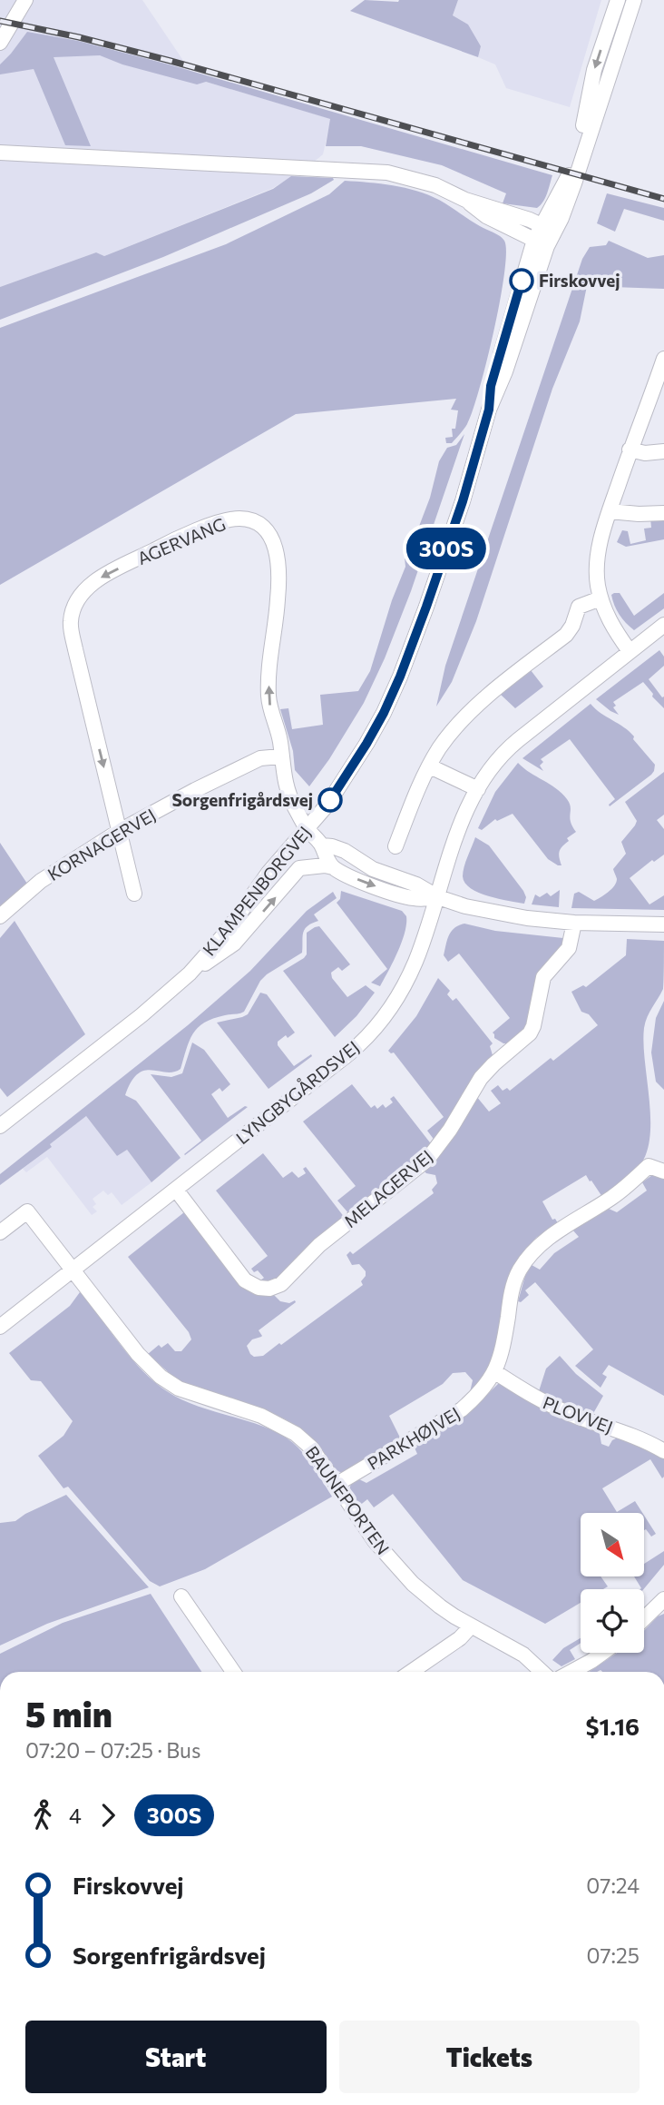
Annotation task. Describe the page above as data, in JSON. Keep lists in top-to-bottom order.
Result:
{
  "streets": {
    "street": [
      "AGERVANG",
      "KORNAGERVEJ",
      "KLAMPENBORGVEJ",
      "LYNGBYGÅRDSVEJ",
      "MELAGERVEJ",
      "PLOVVEJ",
      "PARKHØJVEJ",
      "BAUNEPORTEN"
    ]
  },
  "crossings": [
    ["AGERVANG", "KORNAGERVEJ"],
    ["AGERVANG", "KLAMPENBORGVEJ"],
    ["LYNGBYGÅRDSVEJ", "MELAGERVEJ"],
    ["LYNGBYGÅRDSVEJ", "BAUNEPORTEN"],
    ["PLOVVEJ", "PARKHØJVEJ"],
    ["PARKHØJVEJ", "BAUNEPORTEN"]
  ],
  "places": ["Firskovvej", "Sorgenfrigårdsvej"],
  "lines": ["bus line 300S"],
  "north": "bottom right",
  "page": {
    "on_map": "300S",
    "heading": ["5 min", "07:20 – 07:25 · Bus", "$1.16"],
    "legs": ["4", "300S"],
    "list": [
      {
        "name": "Firskovvej",
        "value": "07:24"
      },
      {
        "name": "Sorgenfrigårdsvej",
        "value": "07:25"
      }
    ],
    "buttons": ["Start", "Tickets"]
  }
}
